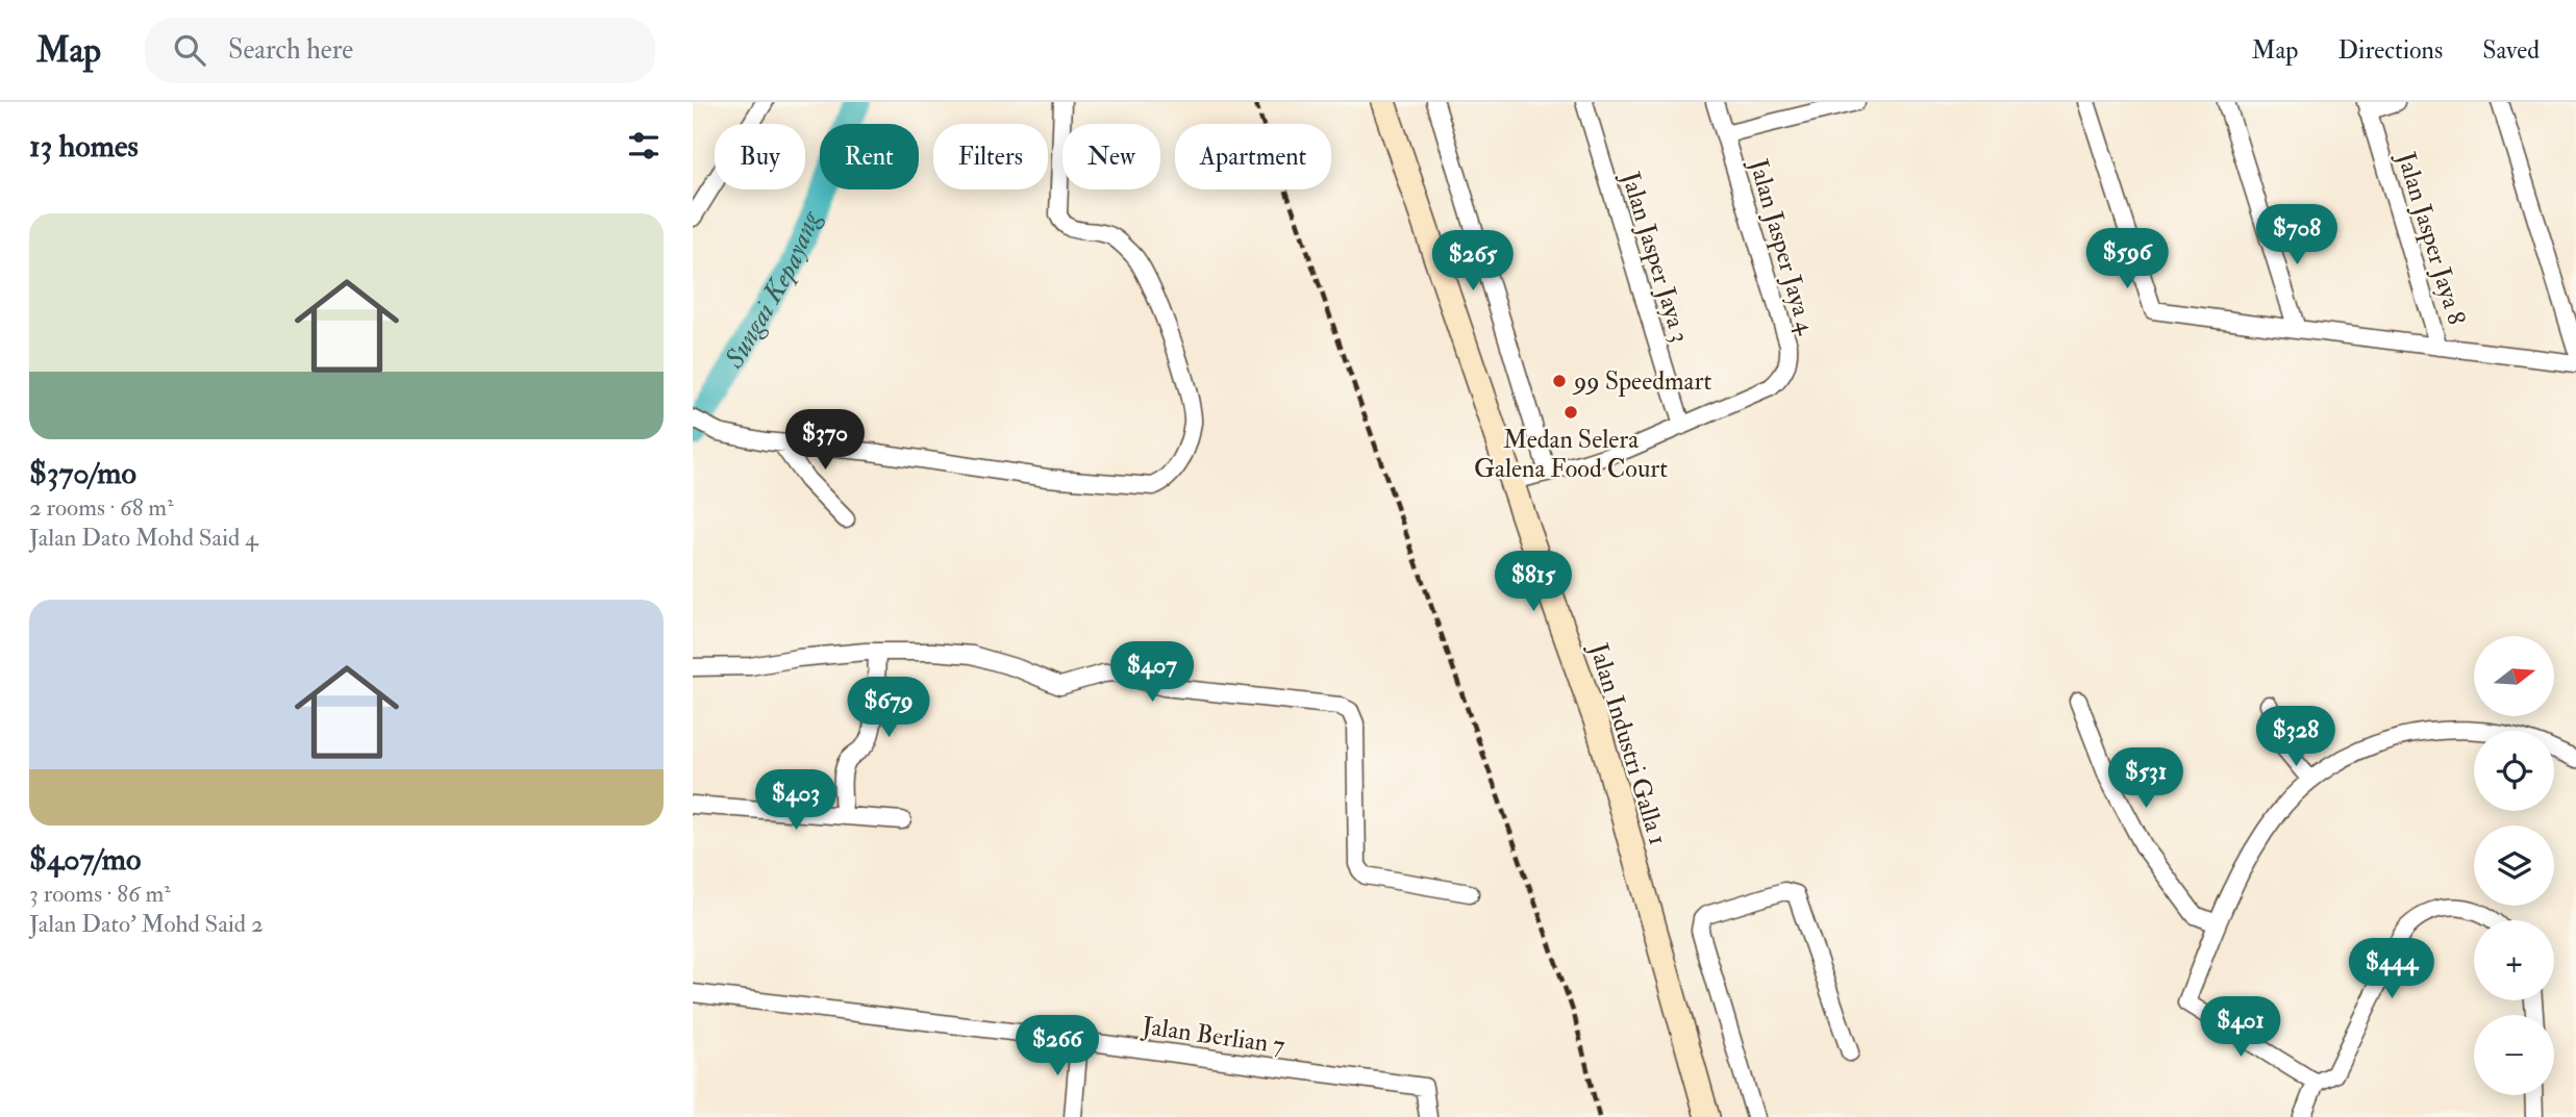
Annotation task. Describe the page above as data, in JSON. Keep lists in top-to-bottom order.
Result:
{
  "streets": {
    "main road": ["Jalan Industri Galla 1"],
    "street": [
      "Jalan Jasper Jaya 8",
      "Jalan Jasper Jaya 4",
      "Jalan Jasper Jaya 3",
      "Jalan Berlian 7"
    ]
  },
  "crossings": [
    ["Jalan Jasper Jaya 4", "Jalan Jasper Jaya 3"],
    ["Jalan Jasper Jaya 4", "Jalan Industri Galla 1"]
  ],
  "water": ["Sungai Kepayang"],
  "places": ["99 Speedmart", "Medan Selera Galena Food Court"],
  "north": "right",
  "page": {
    "header": "Map",
    "search": "Search here",
    "nav": ["Map", "Directions", "Saved"],
    "heading": "13 homes",
    "chip": [
      "Buy",
      "Rent",
      "Filters",
      "New",
      "Apartment"
    ],
    "list": [
      {
        "name": "$370/mo",
        "note": "2 rooms · 68 m² · Jalan Dato Mohd Said 4"
      },
      {
        "name": "$407/mo",
        "note": "3 rooms · 86 m² · Jalan Dato' Mohd Said 2"
      }
    ],
    "price": [
      "$708",
      "$596",
      "$265",
      "$370",
      "$815",
      "$407",
      "$679",
      "$328",
      "$531",
      "$403",
      "$444",
      "$401",
      "$266"
    ],
    "map_buttons": ["+", "−"]
  }
}
